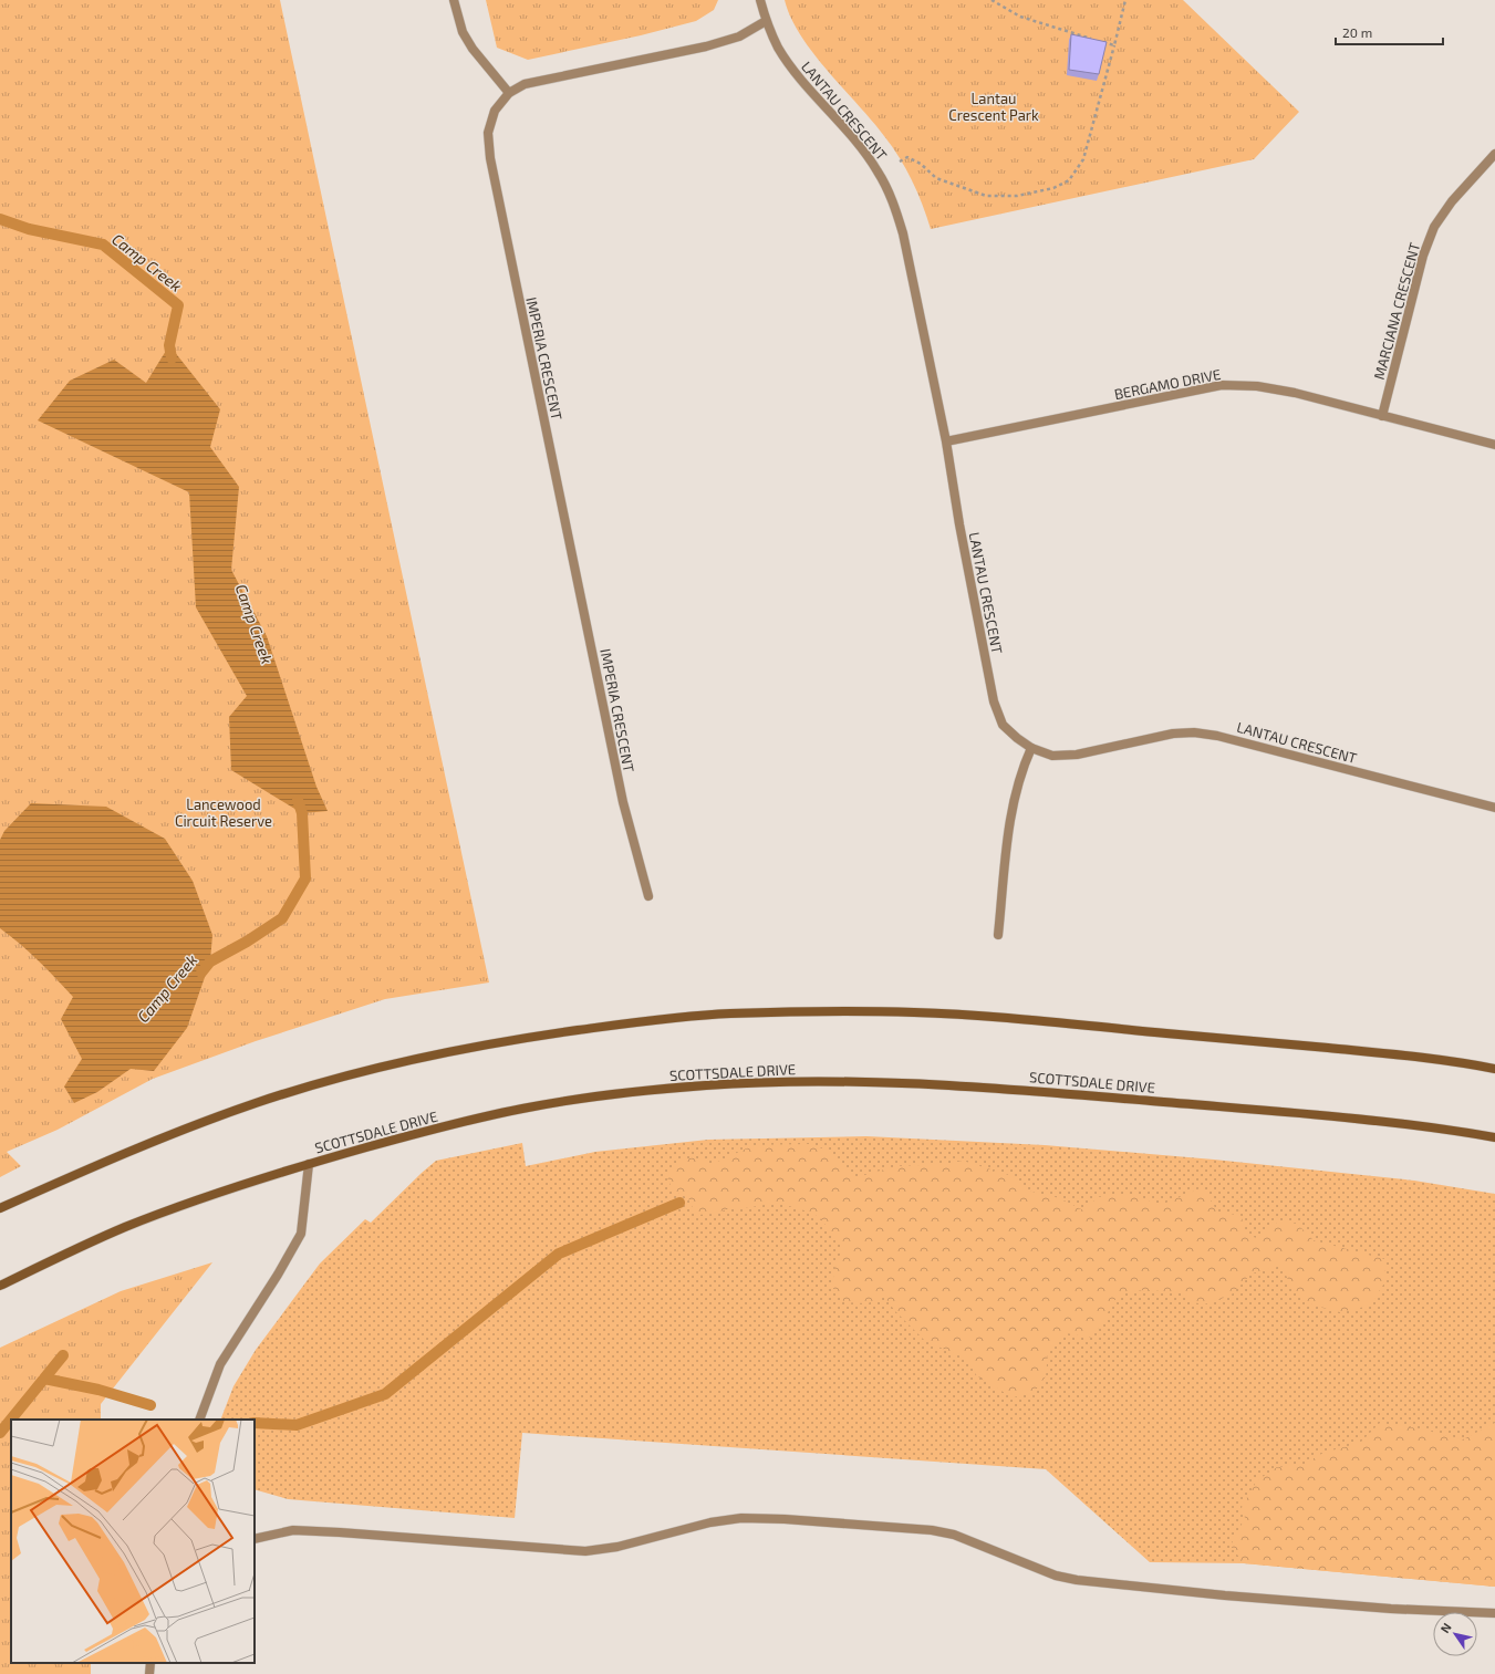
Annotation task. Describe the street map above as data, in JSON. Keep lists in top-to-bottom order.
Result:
{
  "streets": {
    "main road": ["SCOTTSDALE DRIVE"],
    "street": [
      "LANTAU CRESCENT",
      "MARCIANA CRESCENT",
      "IMPERIA CRESCENT",
      "BERGAMO DRIVE"
    ]
  },
  "crossings": [
    ["LANTAU CRESCENT", "IMPERIA CRESCENT"],
    ["LANTAU CRESCENT", "BERGAMO DRIVE"],
    ["MARCIANA CRESCENT", "BERGAMO DRIVE"]
  ],
  "water": ["Camp Creek"],
  "parks": ["Lantau Crescent Park", "Lancewood Circuit Reserve"],
  "scale_bar": "20 m",
  "north": "top left"
}
